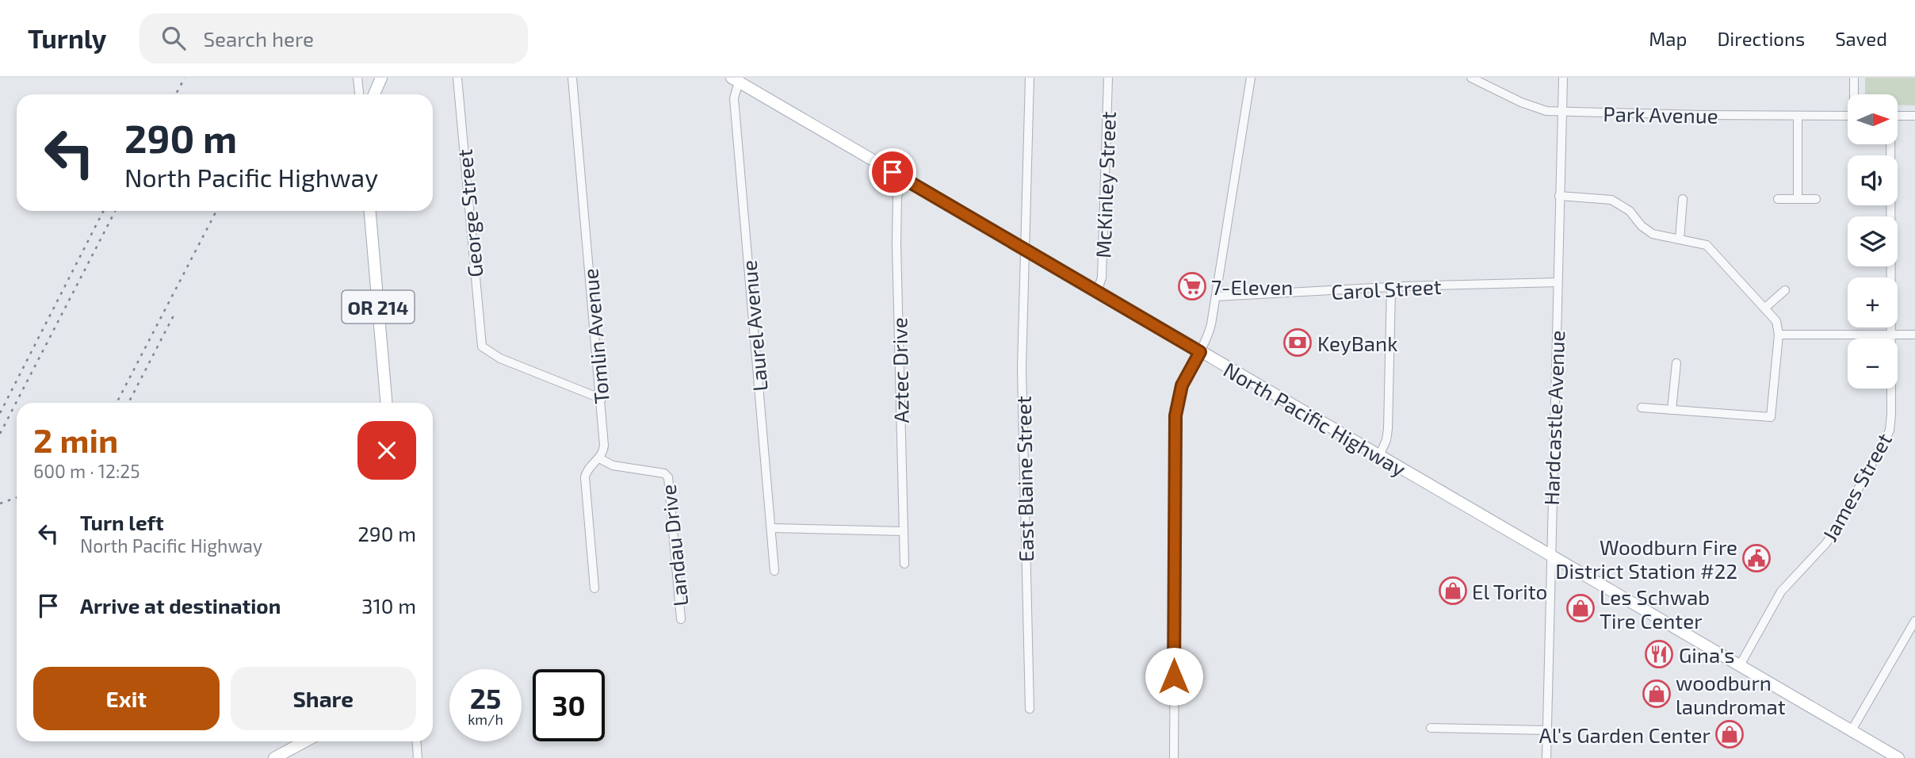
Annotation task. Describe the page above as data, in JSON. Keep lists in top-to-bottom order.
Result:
{
  "streets": {
    "main road": ["OR 214", "North Pacific Highway"],
    "street": [
      "Park Avenue",
      "McKinley Street",
      "George Street",
      "Carol Street",
      "Laurel Avenue",
      "Tomlin Avenue",
      "Aztec Drive",
      "Hardcastle Avenue",
      "East Blaine Street",
      "James Street",
      "Landau Drive"
    ]
  },
  "crossings": [
    ["Park Avenue", "Hardcastle Avenue"],
    ["McKinley Street", "North Pacific Highway"],
    ["George Street", "Tomlin Avenue"],
    ["Carol Street", "Hardcastle Avenue"],
    ["Laurel Avenue", "North Pacific Highway"],
    ["Tomlin Avenue", "Landau Drive"],
    ["Aztec Drive", "North Pacific Highway"],
    ["Hardcastle Avenue", "North Pacific Highway"],
    ["North Pacific Highway", "East Blaine Street"],
    ["North Pacific Highway", "James Street"]
  ],
  "places": {
    "supermarket": ["7-Eleven"],
    "bank": ["KeyBank"],
    "public building": ["Woodburn Fire District Station #22"],
    "shop": [
      "El Torito",
      "Les Schwab Tire Center",
      "woodburn laundromat",
      "Al's Garden Center"
    ],
    "restaurant": ["Gina's"]
  },
  "north": "right",
  "page": {
    "header": "Turnly",
    "search": "Search here",
    "nav": ["Map", "Directions", "Saved"],
    "map_buttons": ["+", "−"],
    "turn": ["290 m", "North Pacific Highway"],
    "heading": ["2 min", "600 m · 12:25"],
    "list": [
      {
        "name": "Turn left",
        "note": "North Pacific Highway",
        "value": "290 m"
      },
      {
        "name": "Arrive at destination",
        "value": "310 m"
      }
    ],
    "buttons": ["Exit", "Share"],
    "speed": "25 km/h",
    "limit": "30"
  }
}
